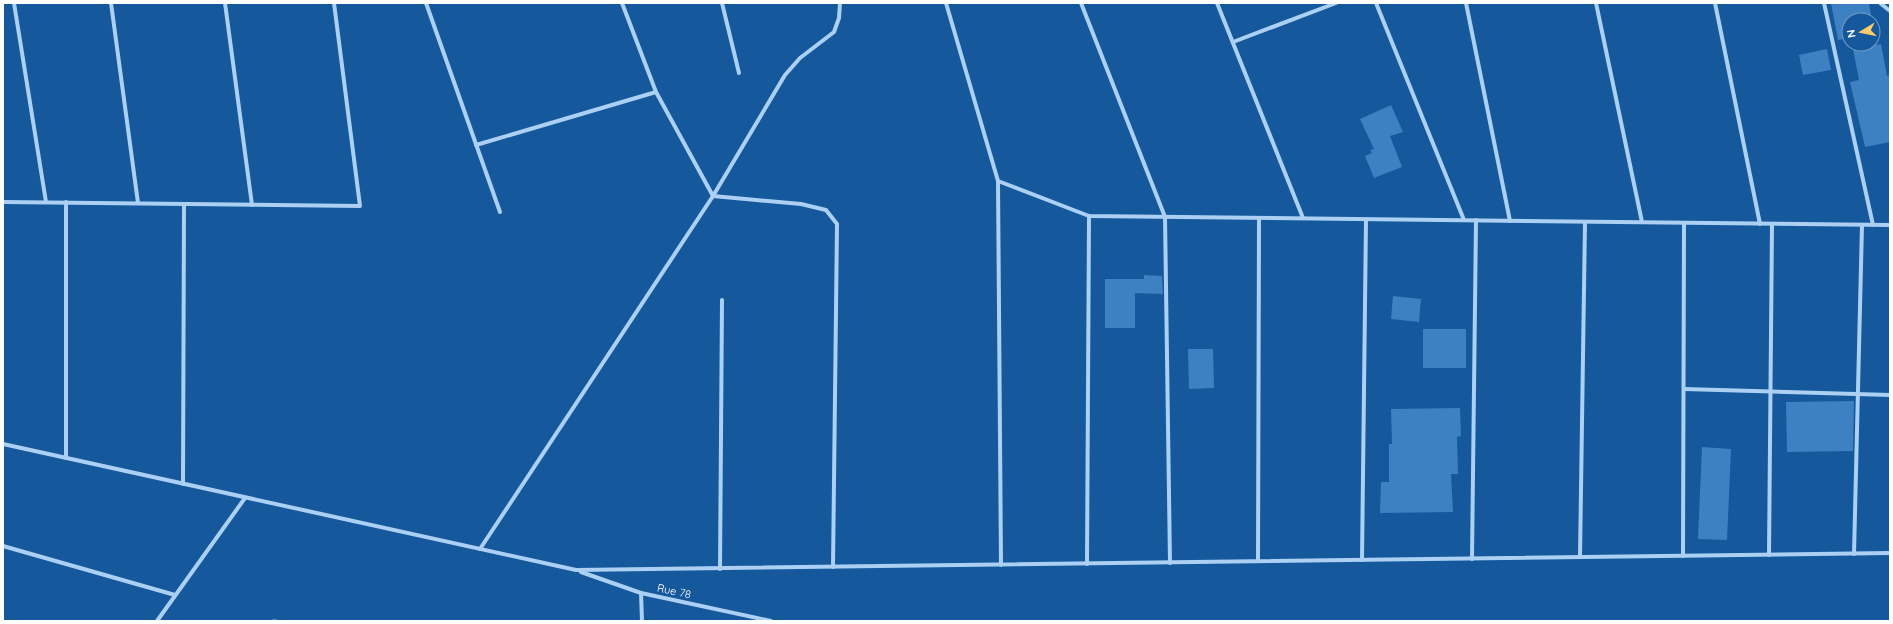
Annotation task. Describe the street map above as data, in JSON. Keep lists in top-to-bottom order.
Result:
{
  "streets": {
    "street": ["Rue 78"]
  },
  "north": "left"
}
